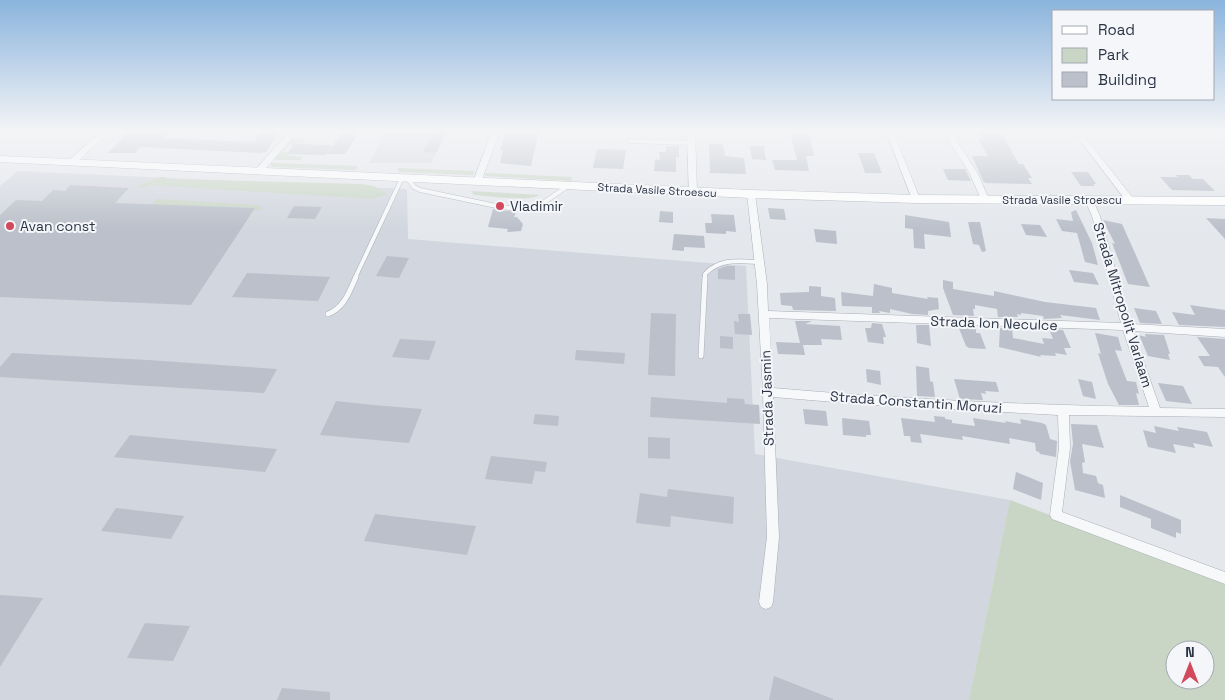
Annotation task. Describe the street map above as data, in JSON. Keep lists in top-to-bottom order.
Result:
{
  "streets": {
    "main road": ["Strada Vasile Stroescu"],
    "street": [
      "Strada Mitropolit Varlaam",
      "Strada Ion Neculce",
      "Strada Jasmin",
      "Strada Constantin Moruzi"
    ]
  },
  "crossings": [
    ["Strada Vasile Stroescu", "Strada Mitropolit Varlaam"],
    ["Strada Vasile Stroescu", "Strada Jasmin"],
    ["Strada Mitropolit Varlaam", "Strada Ion Neculce"],
    ["Strada Mitropolit Varlaam", "Strada Constantin Moruzi"],
    ["Strada Ion Neculce", "Strada Jasmin"],
    ["Strada Jasmin", "Strada Constantin Moruzi"]
  ],
  "places": ["Vladimir", "Avan const"],
  "legend": ["Road", "Park", "Building"],
  "north": "top"
}
